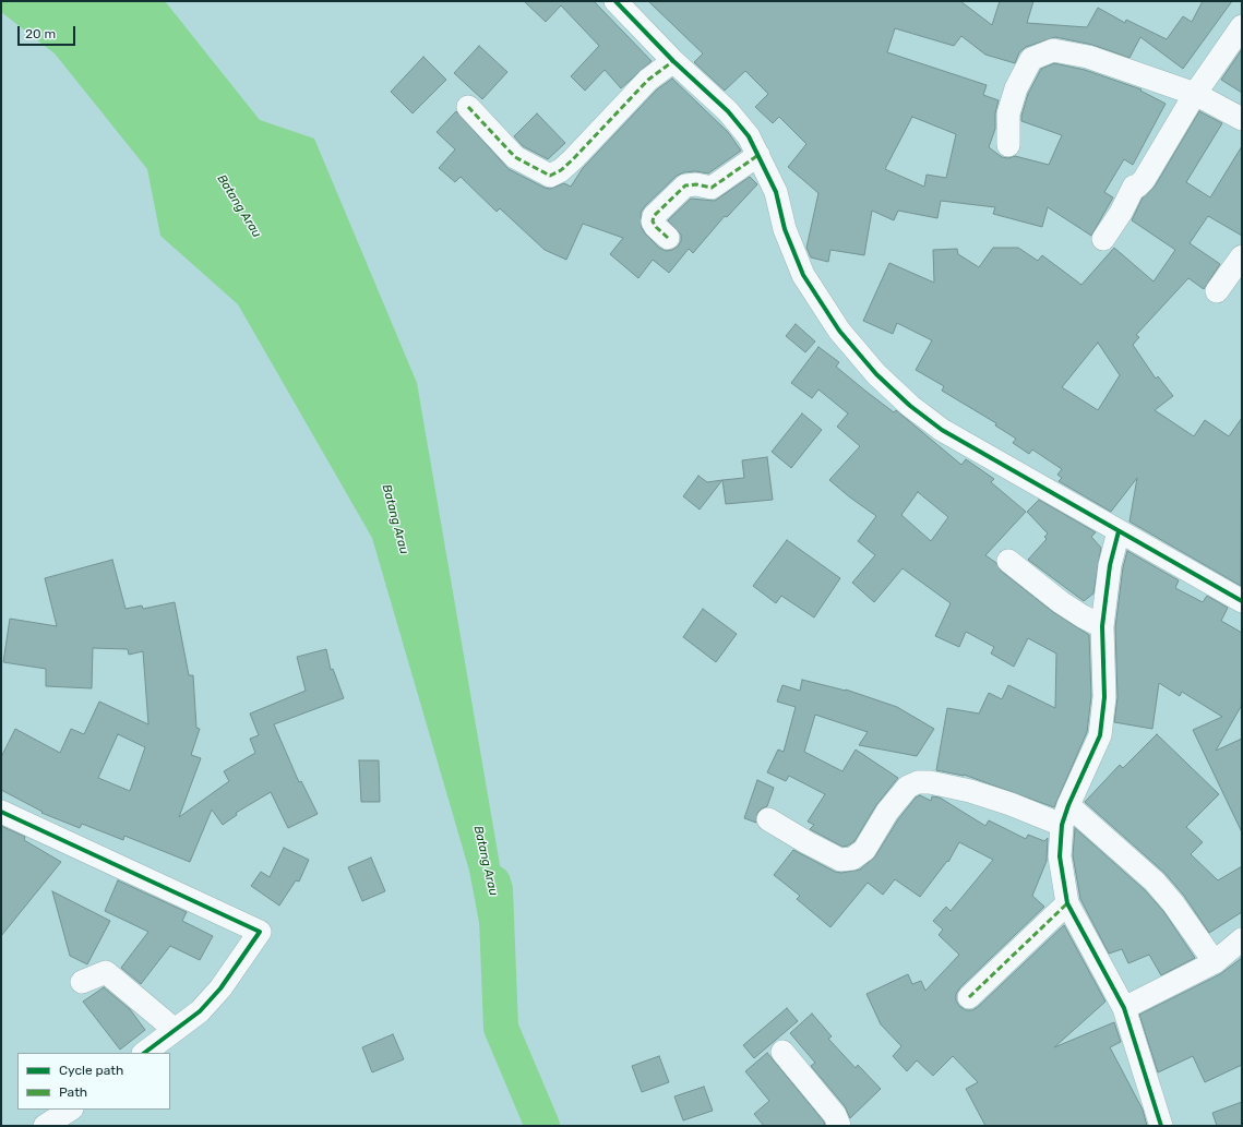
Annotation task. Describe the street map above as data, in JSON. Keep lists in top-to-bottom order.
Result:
{
  "water": ["Batang Arau"],
  "legend": ["Cycle path", "Path"],
  "scale_bar": "20 m"
}
